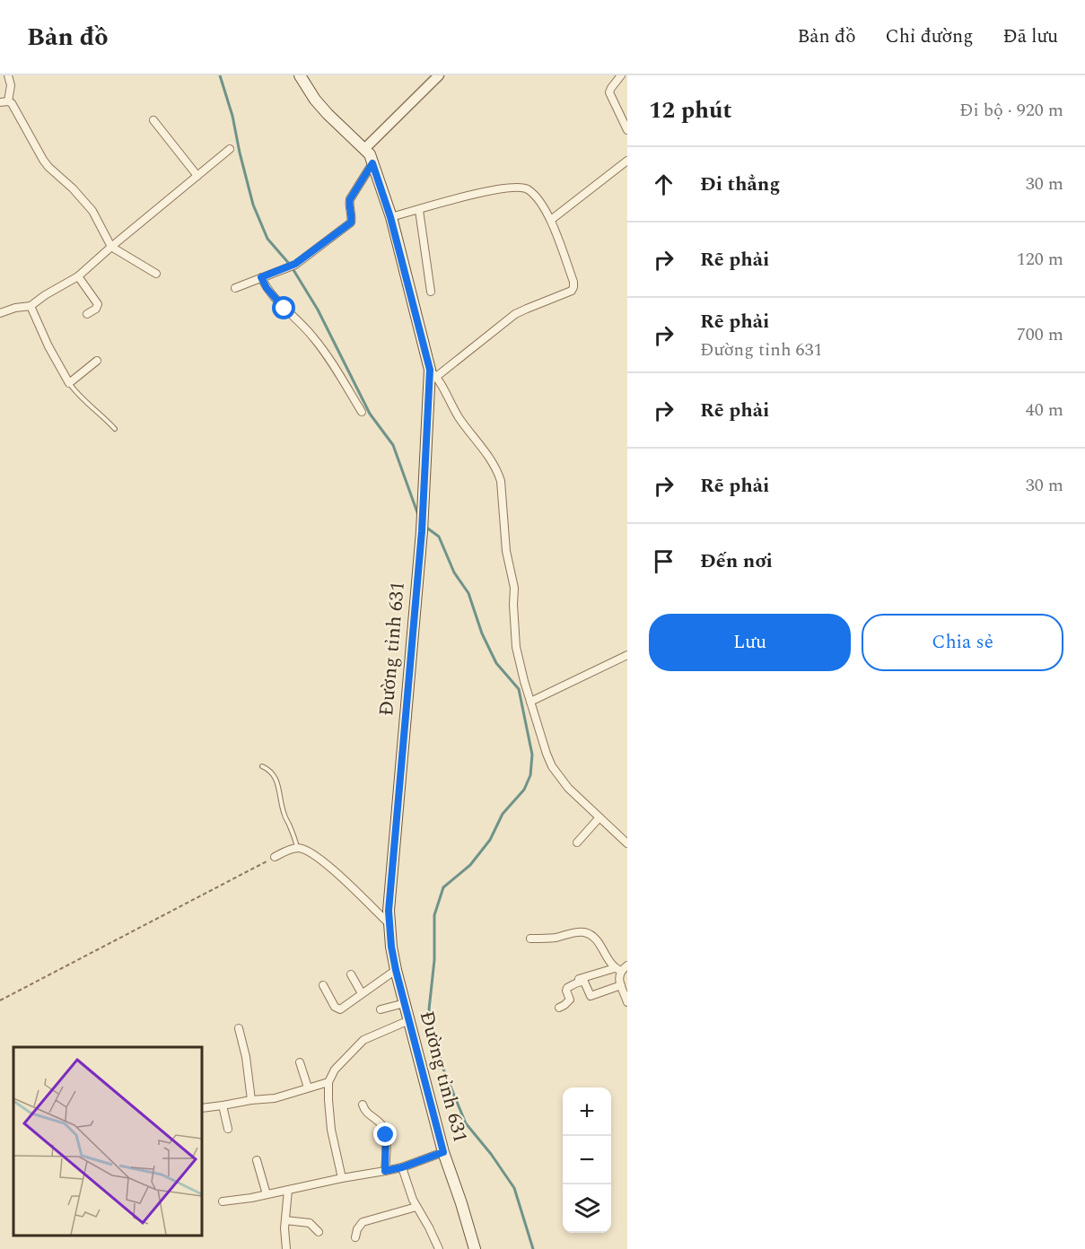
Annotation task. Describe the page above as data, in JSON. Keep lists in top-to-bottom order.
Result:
{
  "streets": {
    "main road": ["Đường tỉnh 631"]
  },
  "page": {
    "header": "Bản đồ",
    "nav": ["Bản đồ", "Chỉ đường", "Đã lưu"],
    "heading": ["12 phút", "Đi bộ · 920 m"],
    "list": [
      ["Đi thẳng", "30 m"],
      ["Rẽ phải", "120 m"],
      ["Rẽ phải", "Đường tỉnh 631", "700 m"],
      ["Rẽ phải", "40 m"],
      ["Rẽ phải", "30 m"],
      "Đến nơi"
    ],
    "buttons": ["Lưu", "Chia sẻ"],
    "map_buttons": ["+", "−"]
  }
}
